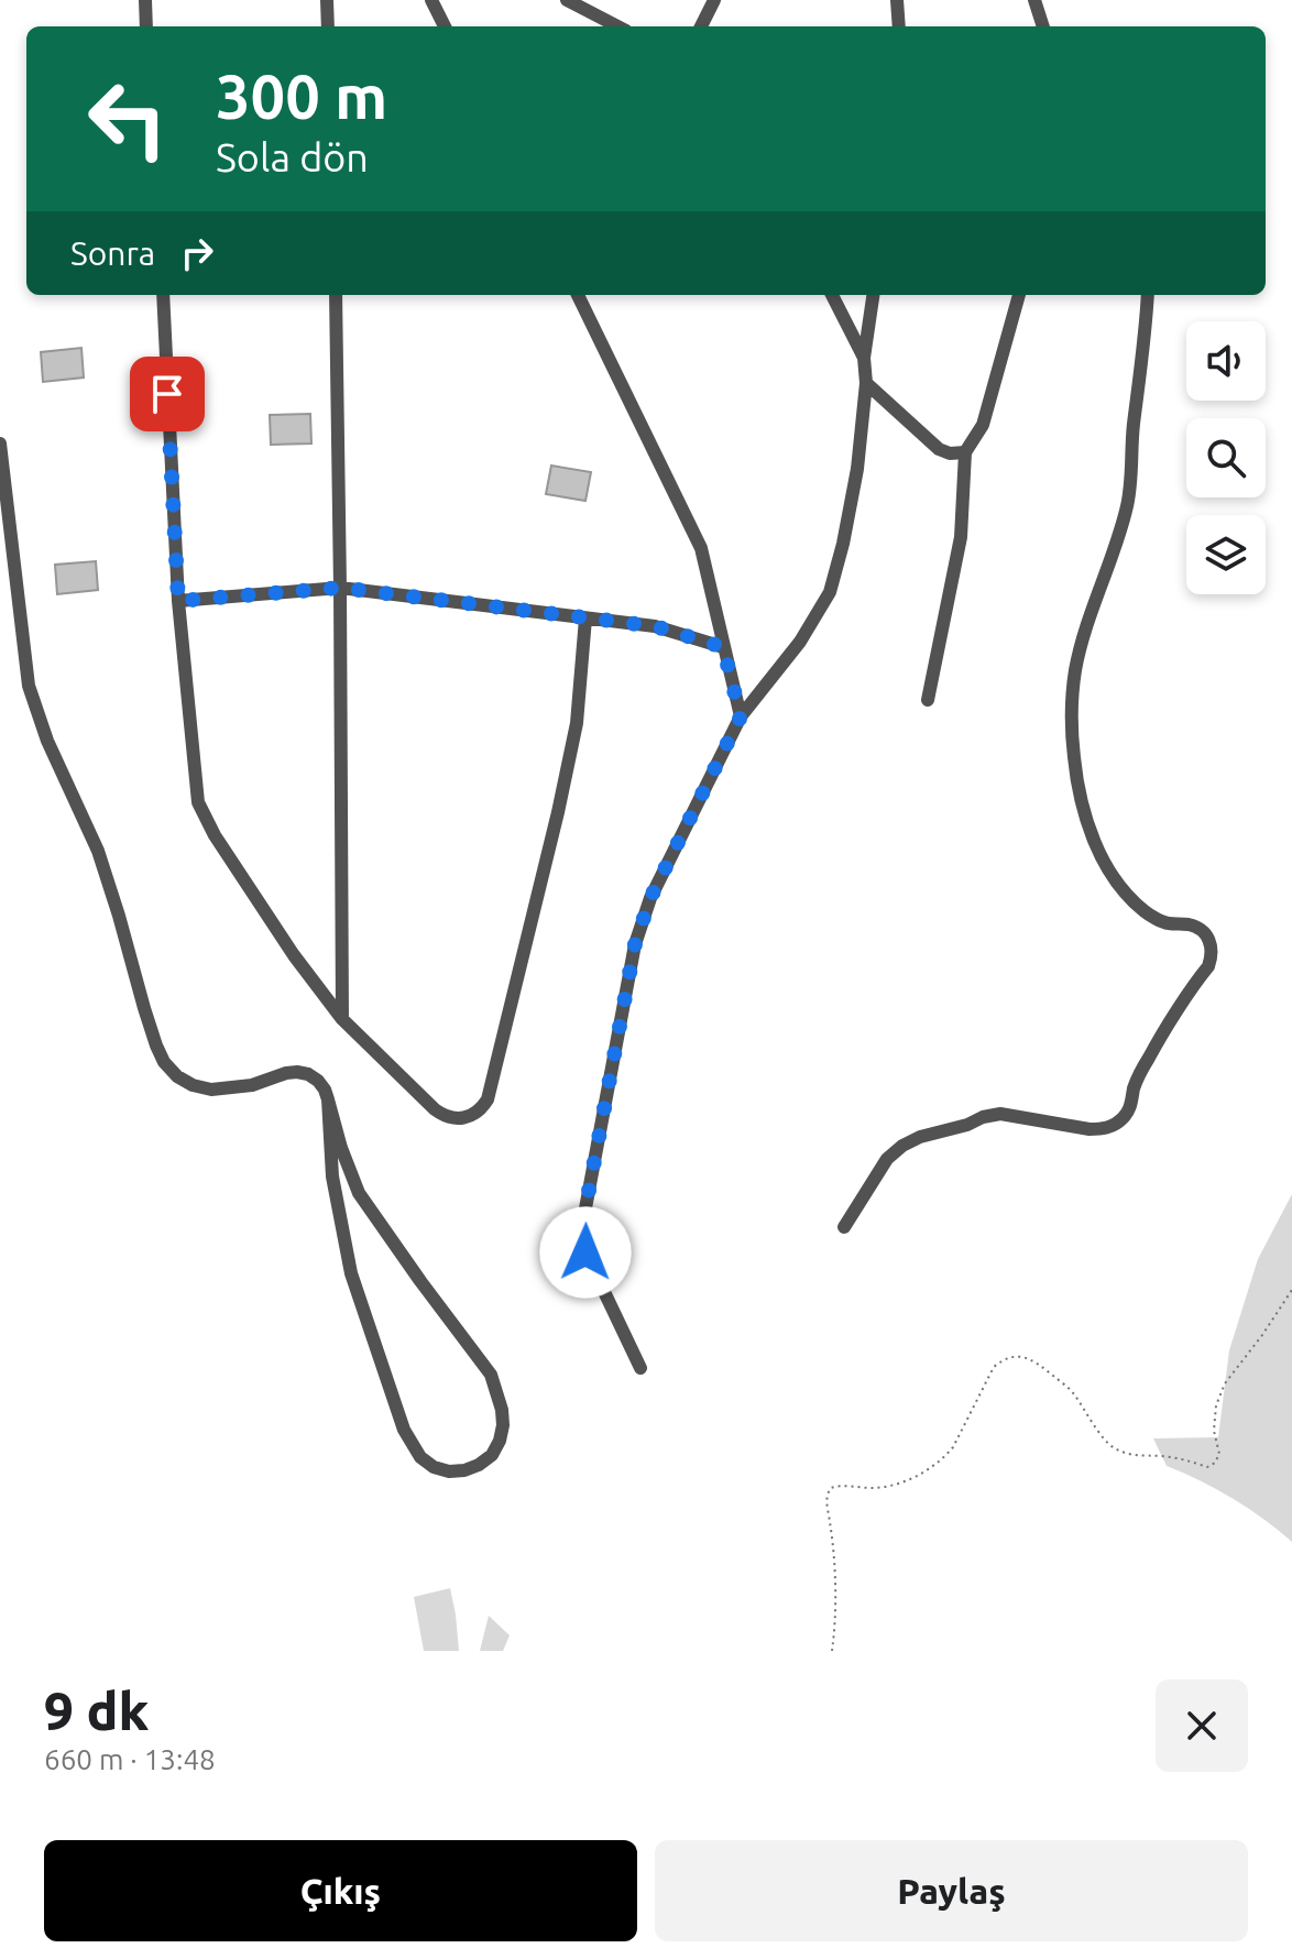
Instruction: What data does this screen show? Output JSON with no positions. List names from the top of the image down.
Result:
{
  "page": {
    "turn": ["300 m", "Sola dön"],
    "then": "Sonra",
    "heading": ["9 dk", "660 m · 13:48"],
    "buttons": ["Çıkış", "Paylaş"]
  }
}
